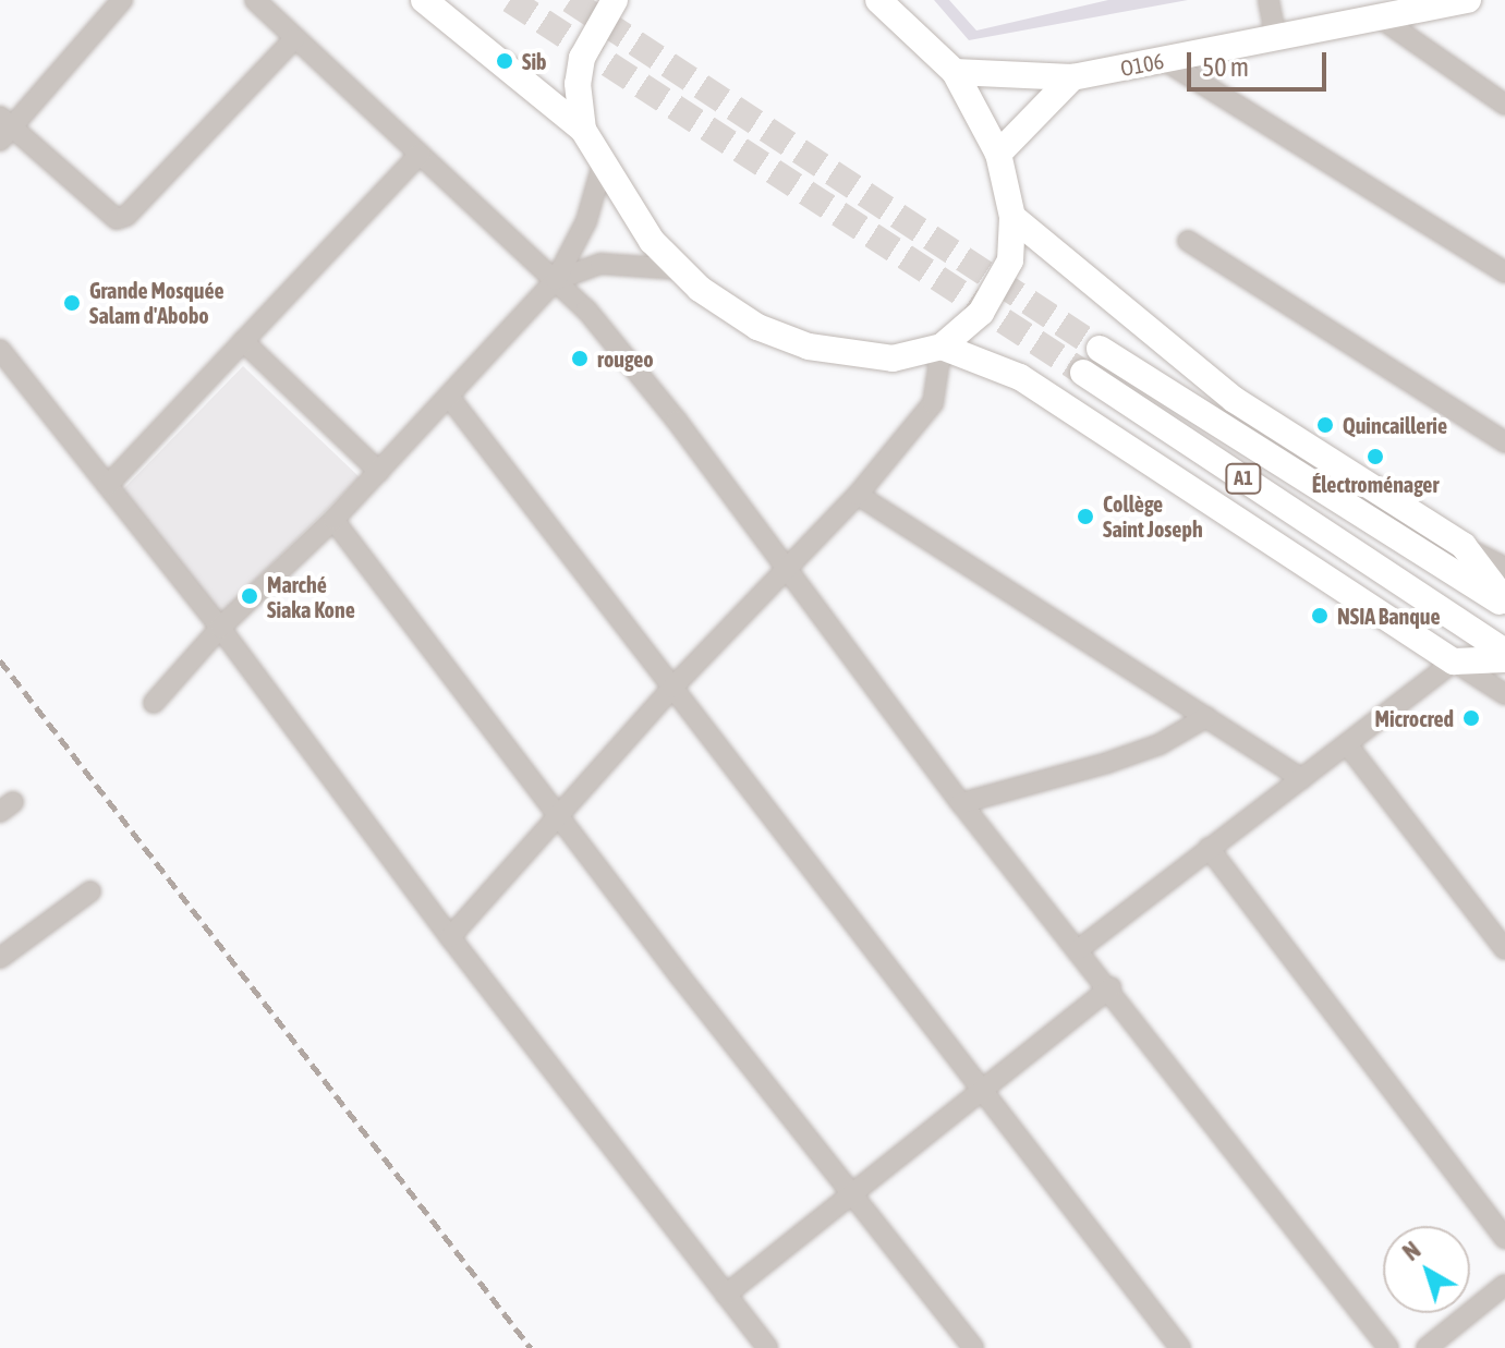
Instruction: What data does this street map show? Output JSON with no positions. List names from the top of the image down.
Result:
{
  "streets": {
    "main road": ["O106", "A1"]
  },
  "places": [
    "Sib",
    "Grande Mosquée Salam d'Abobo",
    "rougeo",
    "Quincaillerie",
    "Électroménager",
    "Collège Saint Joseph",
    "Marché Siaka Kone",
    "NSIA Banque",
    "Microcred"
  ],
  "scale_bar": "50 m",
  "north": "top left"
}
